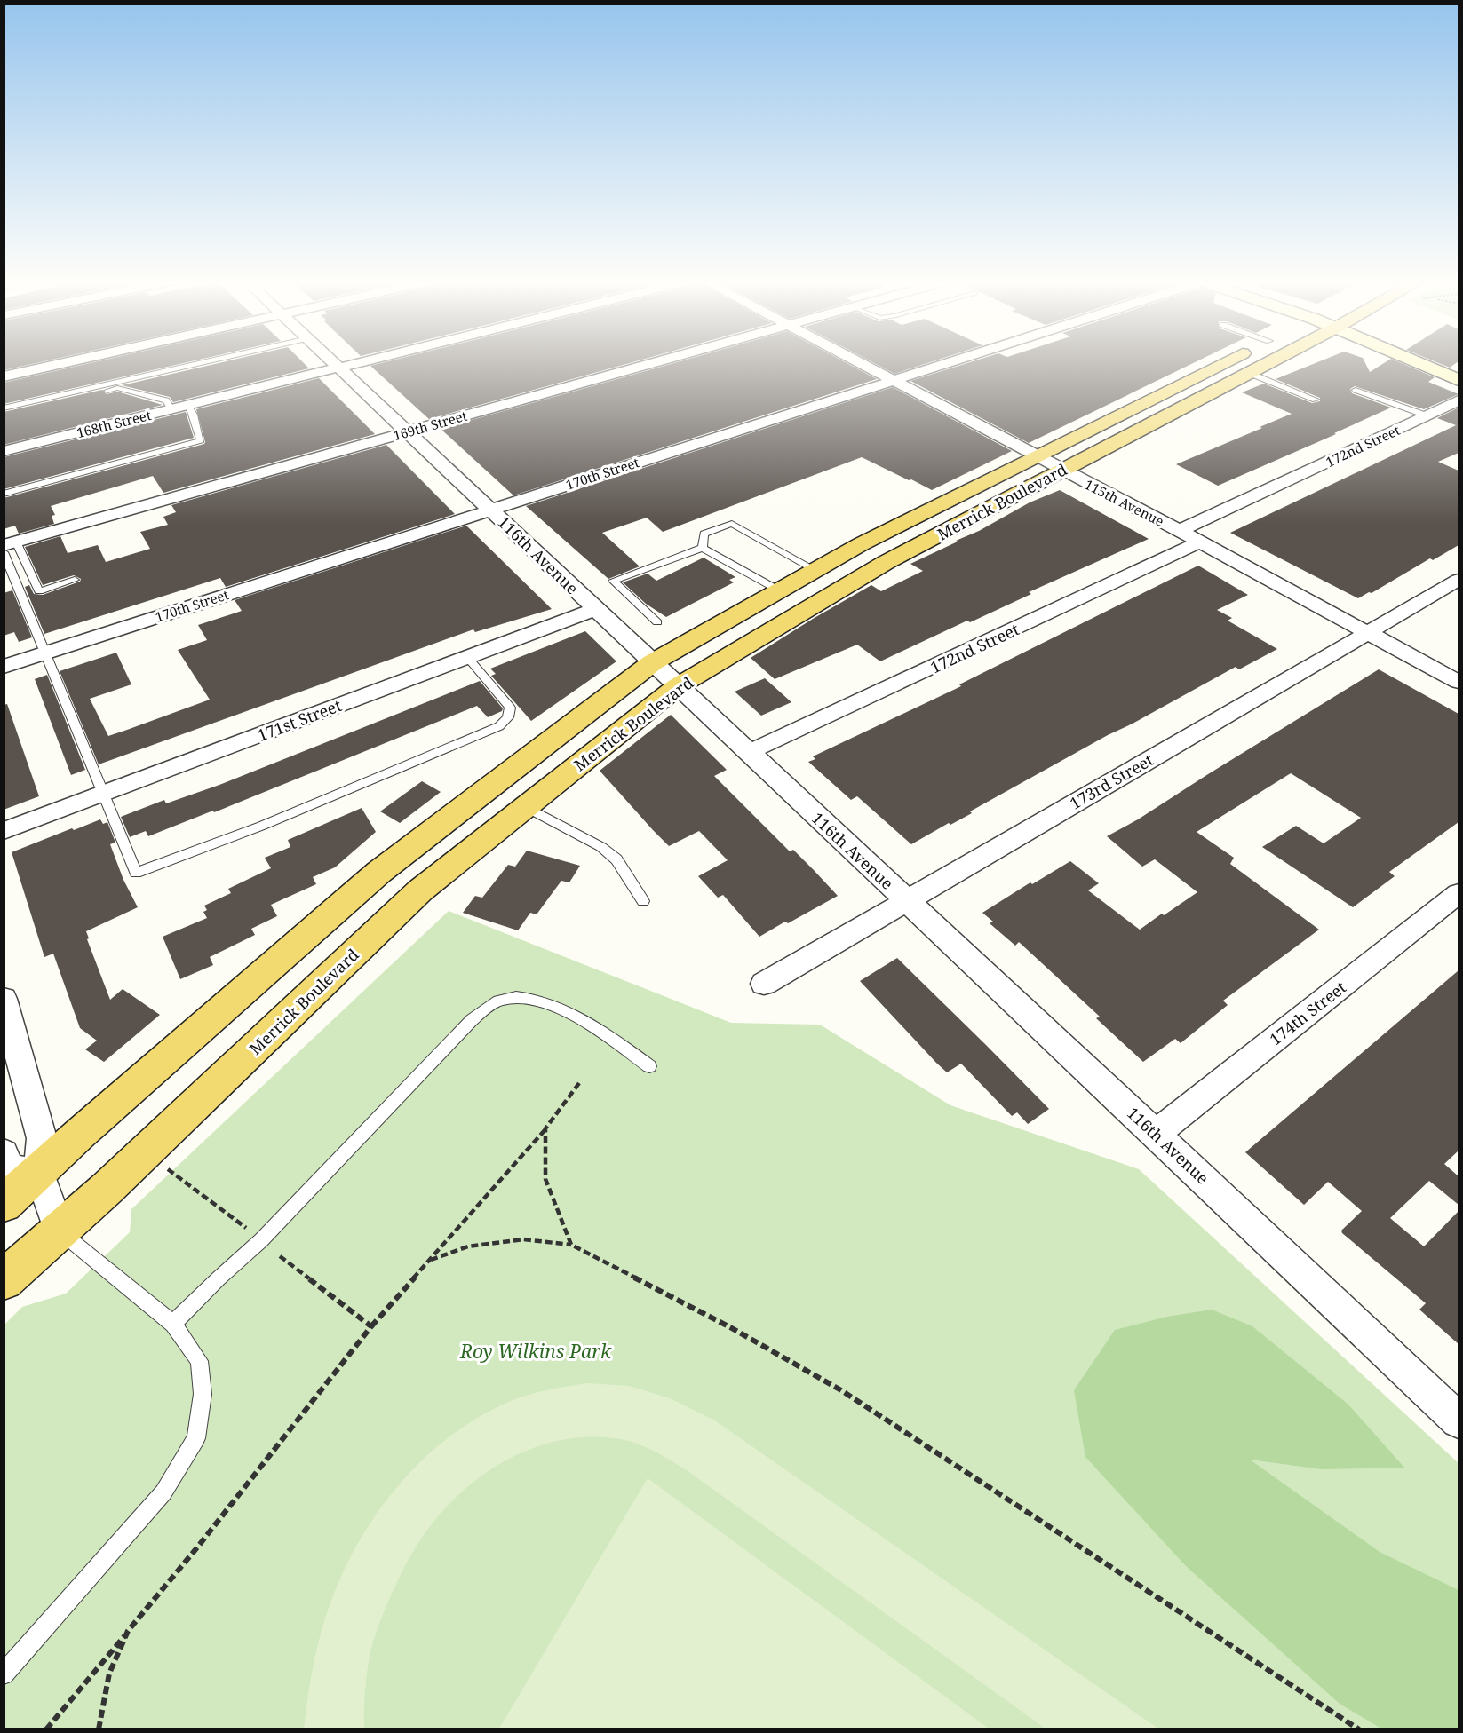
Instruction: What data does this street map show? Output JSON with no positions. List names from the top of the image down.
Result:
{
  "streets": {
    "main road": ["Merrick Boulevard"],
    "street": [
      "168th Street",
      "169th Street",
      "172nd Street",
      "170th Street",
      "115th Avenue",
      "116th Avenue",
      "171st Street",
      "173rd Street",
      "174th Street"
    ]
  },
  "crossings": [
    ["168th Street", "116th Avenue"],
    ["169th Street", "116th Avenue"],
    ["172nd Street", "115th Avenue"],
    ["172nd Street", "116th Avenue"],
    ["170th Street", "115th Avenue"],
    ["170th Street", "116th Avenue"],
    ["Merrick Boulevard", "115th Avenue"],
    ["Merrick Boulevard", "116th Avenue"],
    ["115th Avenue", "173rd Street"],
    ["116th Avenue", "171st Street"],
    ["116th Avenue", "173rd Street"],
    ["116th Avenue", "174th Street"]
  ],
  "parks": ["Roy Wilkins Park"]
}
